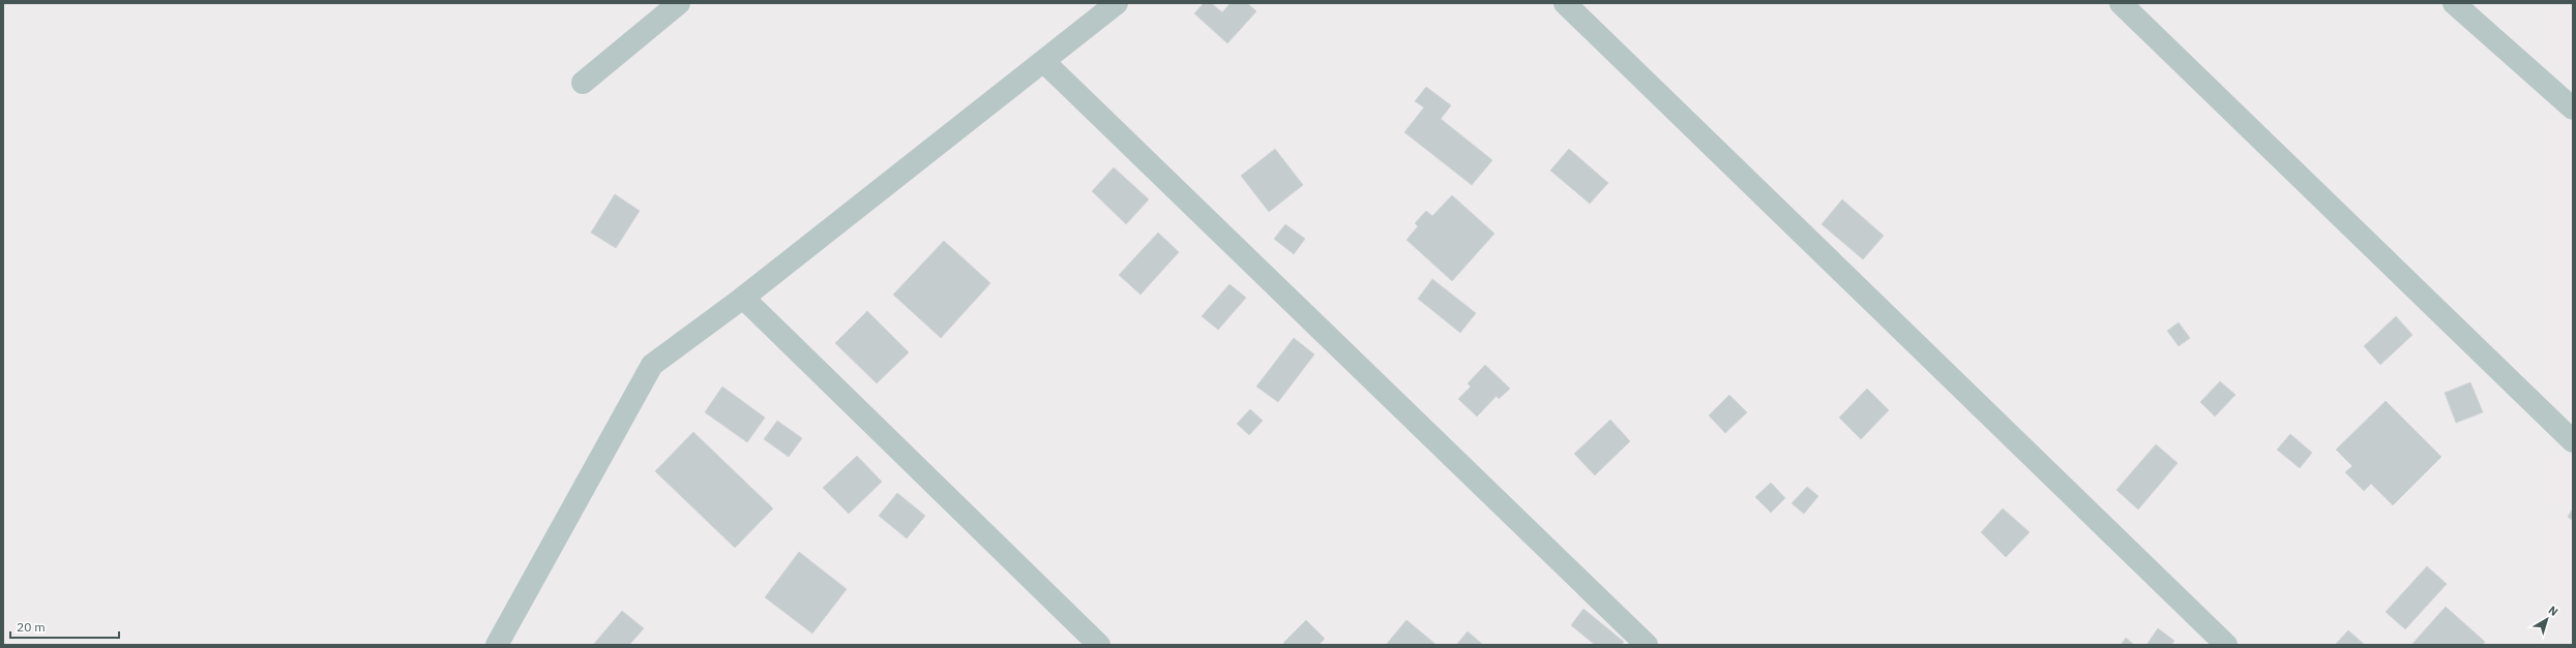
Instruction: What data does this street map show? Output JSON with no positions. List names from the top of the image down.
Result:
{
  "scale_bar": "20 m",
  "north": "top right"
}
